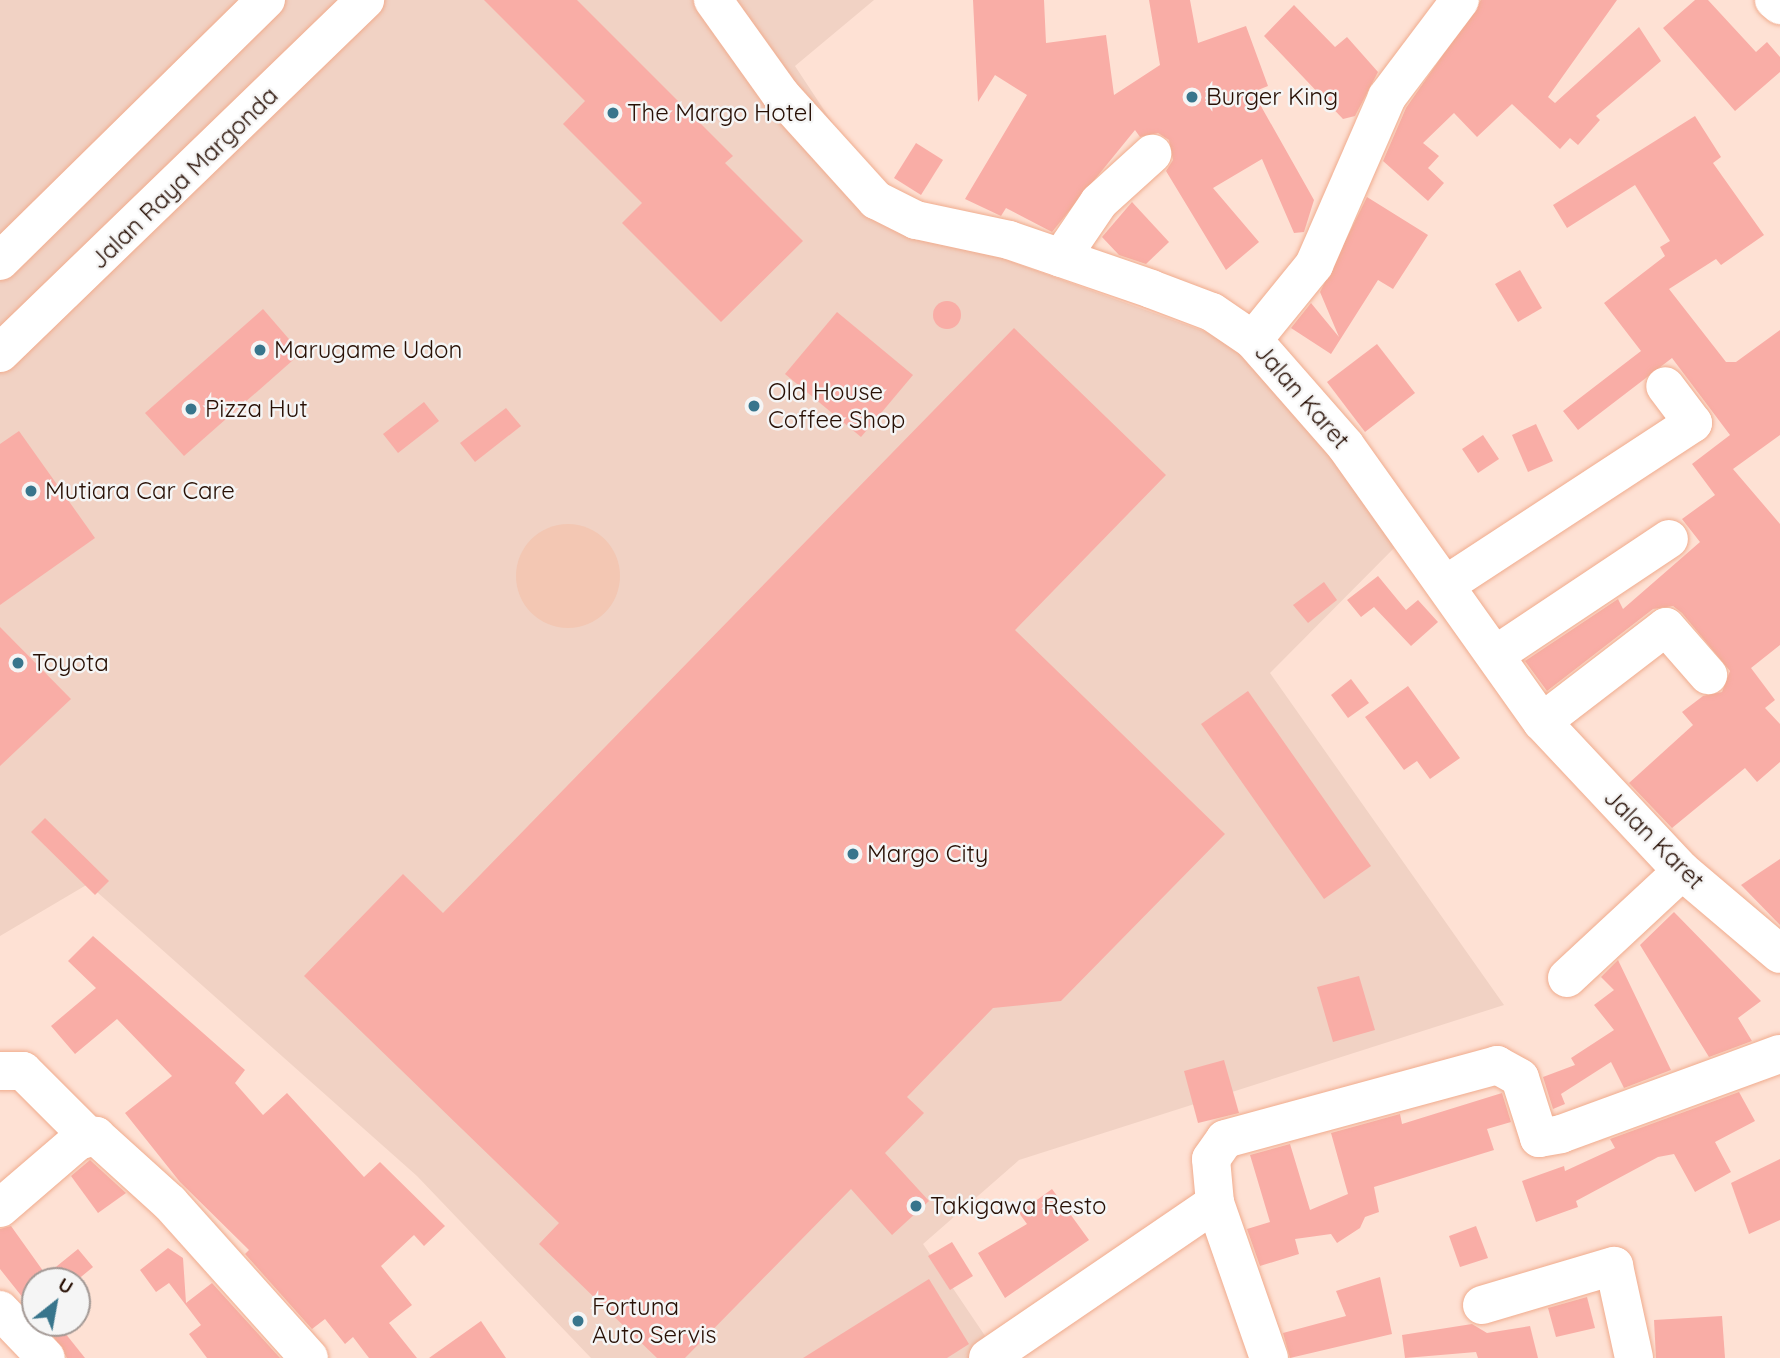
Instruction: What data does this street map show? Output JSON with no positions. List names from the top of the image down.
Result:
{
  "streets": {
    "street": ["Jalan Raya Margonda", "Jalan Karet"]
  },
  "places": [
    "Burger King",
    "The Margo Hotel",
    "Marugame Udon",
    "Old House Coffee Shop",
    "Pizza Hut",
    "Mutiara Car Care",
    "Toyota",
    "Margo City",
    "Takigawa Resto",
    "Fortuna Auto Servis"
  ],
  "north": "top right"
}
